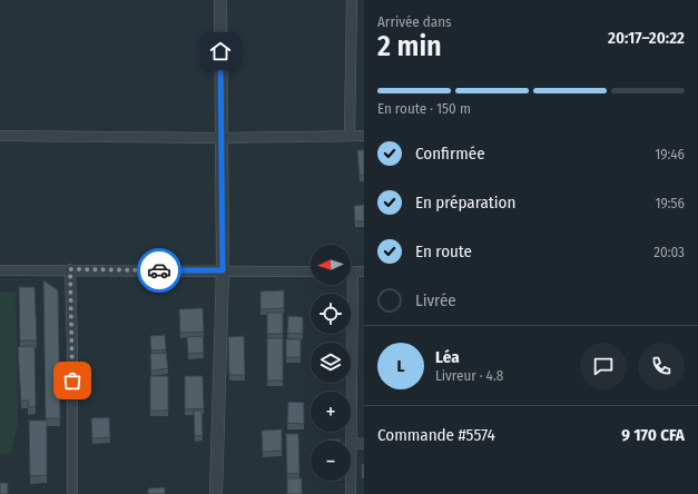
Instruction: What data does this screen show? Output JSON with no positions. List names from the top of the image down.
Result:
{
  "north": "left",
  "page": {
    "heading": ["2 min", "Arrivée dans", "20:17–20:22"],
    "panel": [
      "Léa",
      "Livreur · 4.8",
      "Commande #5574",
      "9 170 CFA"
    ],
    "bar": "En route · 150 m",
    "list": [
      ["Confirmée", "19:46"],
      ["En préparation", "19:56"],
      ["En route", "20:03"],
      "Livrée"
    ],
    "map_buttons": ["+", "−"],
    "round": "L"
  }
}
